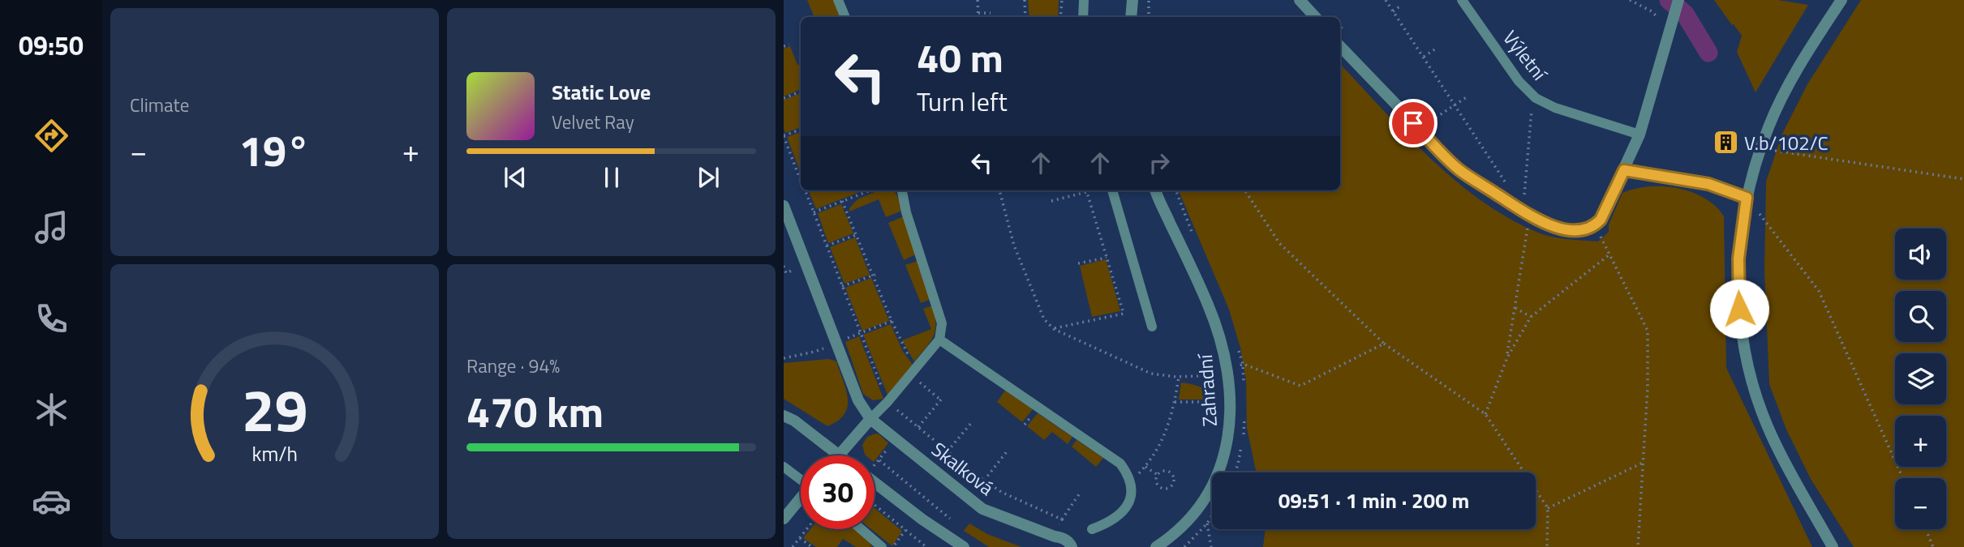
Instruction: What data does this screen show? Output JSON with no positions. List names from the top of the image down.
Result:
{
  "streets": {
    "street": ["Zahradní", "Skalková"],
    "lane": ["Výletní"]
  },
  "places": {
    "building": ["V.b/102/C"]
  },
  "page": {
    "tabs": "09:50",
    "tile": [
      "Climate",
      ["Range · 94%", "470 km"]
    ],
    "turn": ["40 m", "Turn left"],
    "song": ["Static Love", "Velvet Ray"],
    "heat": ["−", "19°", "+"],
    "map_buttons": ["+", "−"],
    "limit": "30",
    "trip": "09:51 · 1 min · 200 m",
    "gauge": ["29", "km/h"]
  }
}
